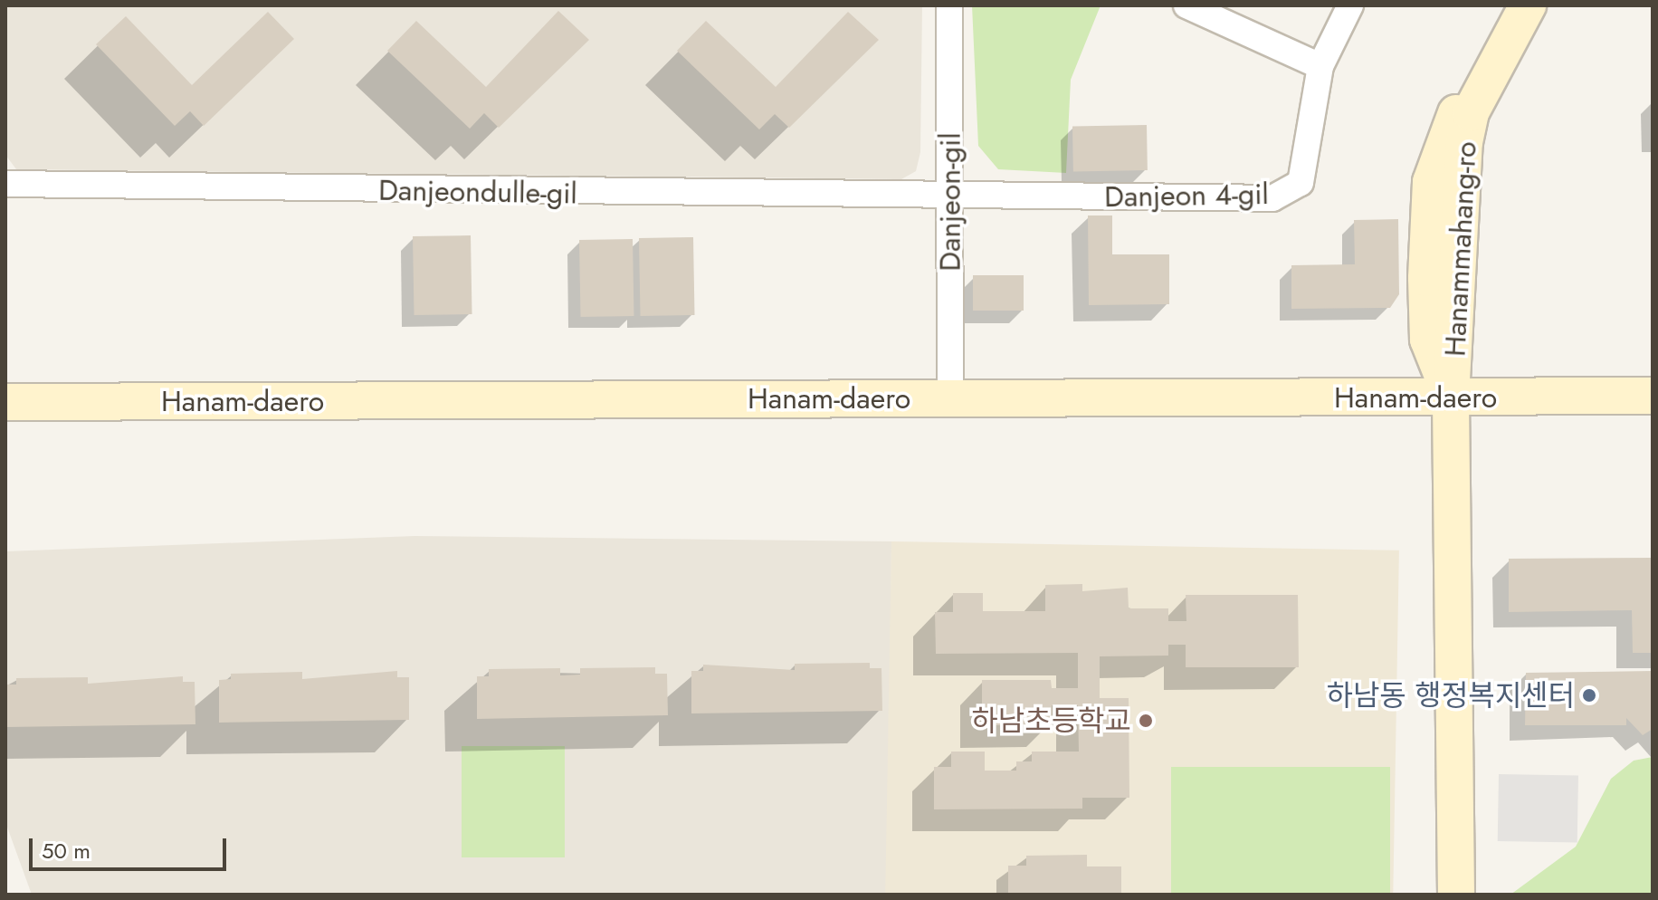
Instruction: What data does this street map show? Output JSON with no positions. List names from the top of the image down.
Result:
{
  "streets": {
    "main road": ["Hanammahang-ro", "Hanam-daero"],
    "street": ["Danjeondulle-gil", "Danjeon 4-gil", "Danjeon-gil"]
  },
  "crossings": [
    ["Danjeondulle-gil", "Danjeon 4-gil"],
    ["Danjeondulle-gil", "Danjeon-gil"],
    ["Danjeon 4-gil", "Danjeon-gil"],
    ["Danjeon-gil", "Hanam-daero"],
    ["Hanammahang-ro", "Hanam-daero"]
  ],
  "places": ["하남동 행정복지센터", "하남초등학교"],
  "scale_bar": "50 m"
}
